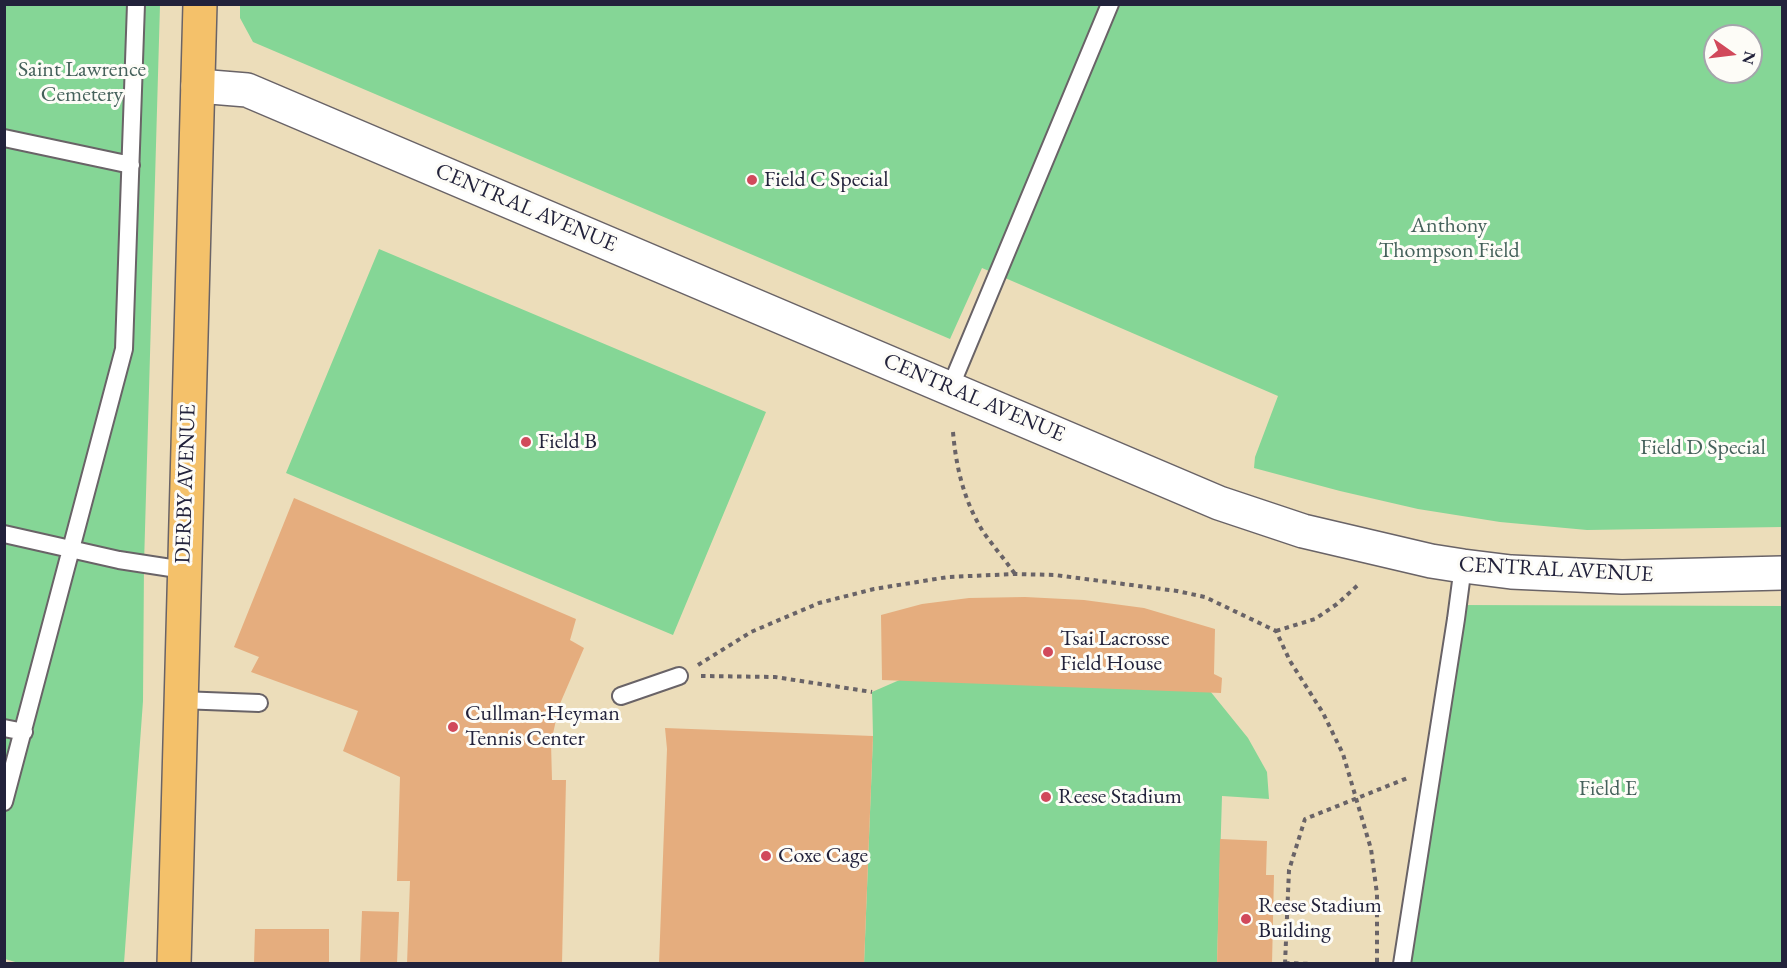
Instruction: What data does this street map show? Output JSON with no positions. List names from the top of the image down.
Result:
{
  "streets": {
    "highway": ["DERBY AVENUE"],
    "street": ["CENTRAL AVENUE"]
  },
  "crossings": [
    ["CENTRAL AVENUE", "DERBY AVENUE"]
  ],
  "parks": [
    "Saint Lawrence Cemetery",
    "Anthony Thompson Field",
    "Field D Special",
    "Field E"
  ],
  "places": [
    "Field C Special",
    "Field B",
    "Tsai Lacrosse Field House",
    "Cullman-Heyman Tennis Center",
    "Reese Stadium",
    "Coxe Cage",
    "Reese Stadium Building"
  ],
  "north": "right"
}
